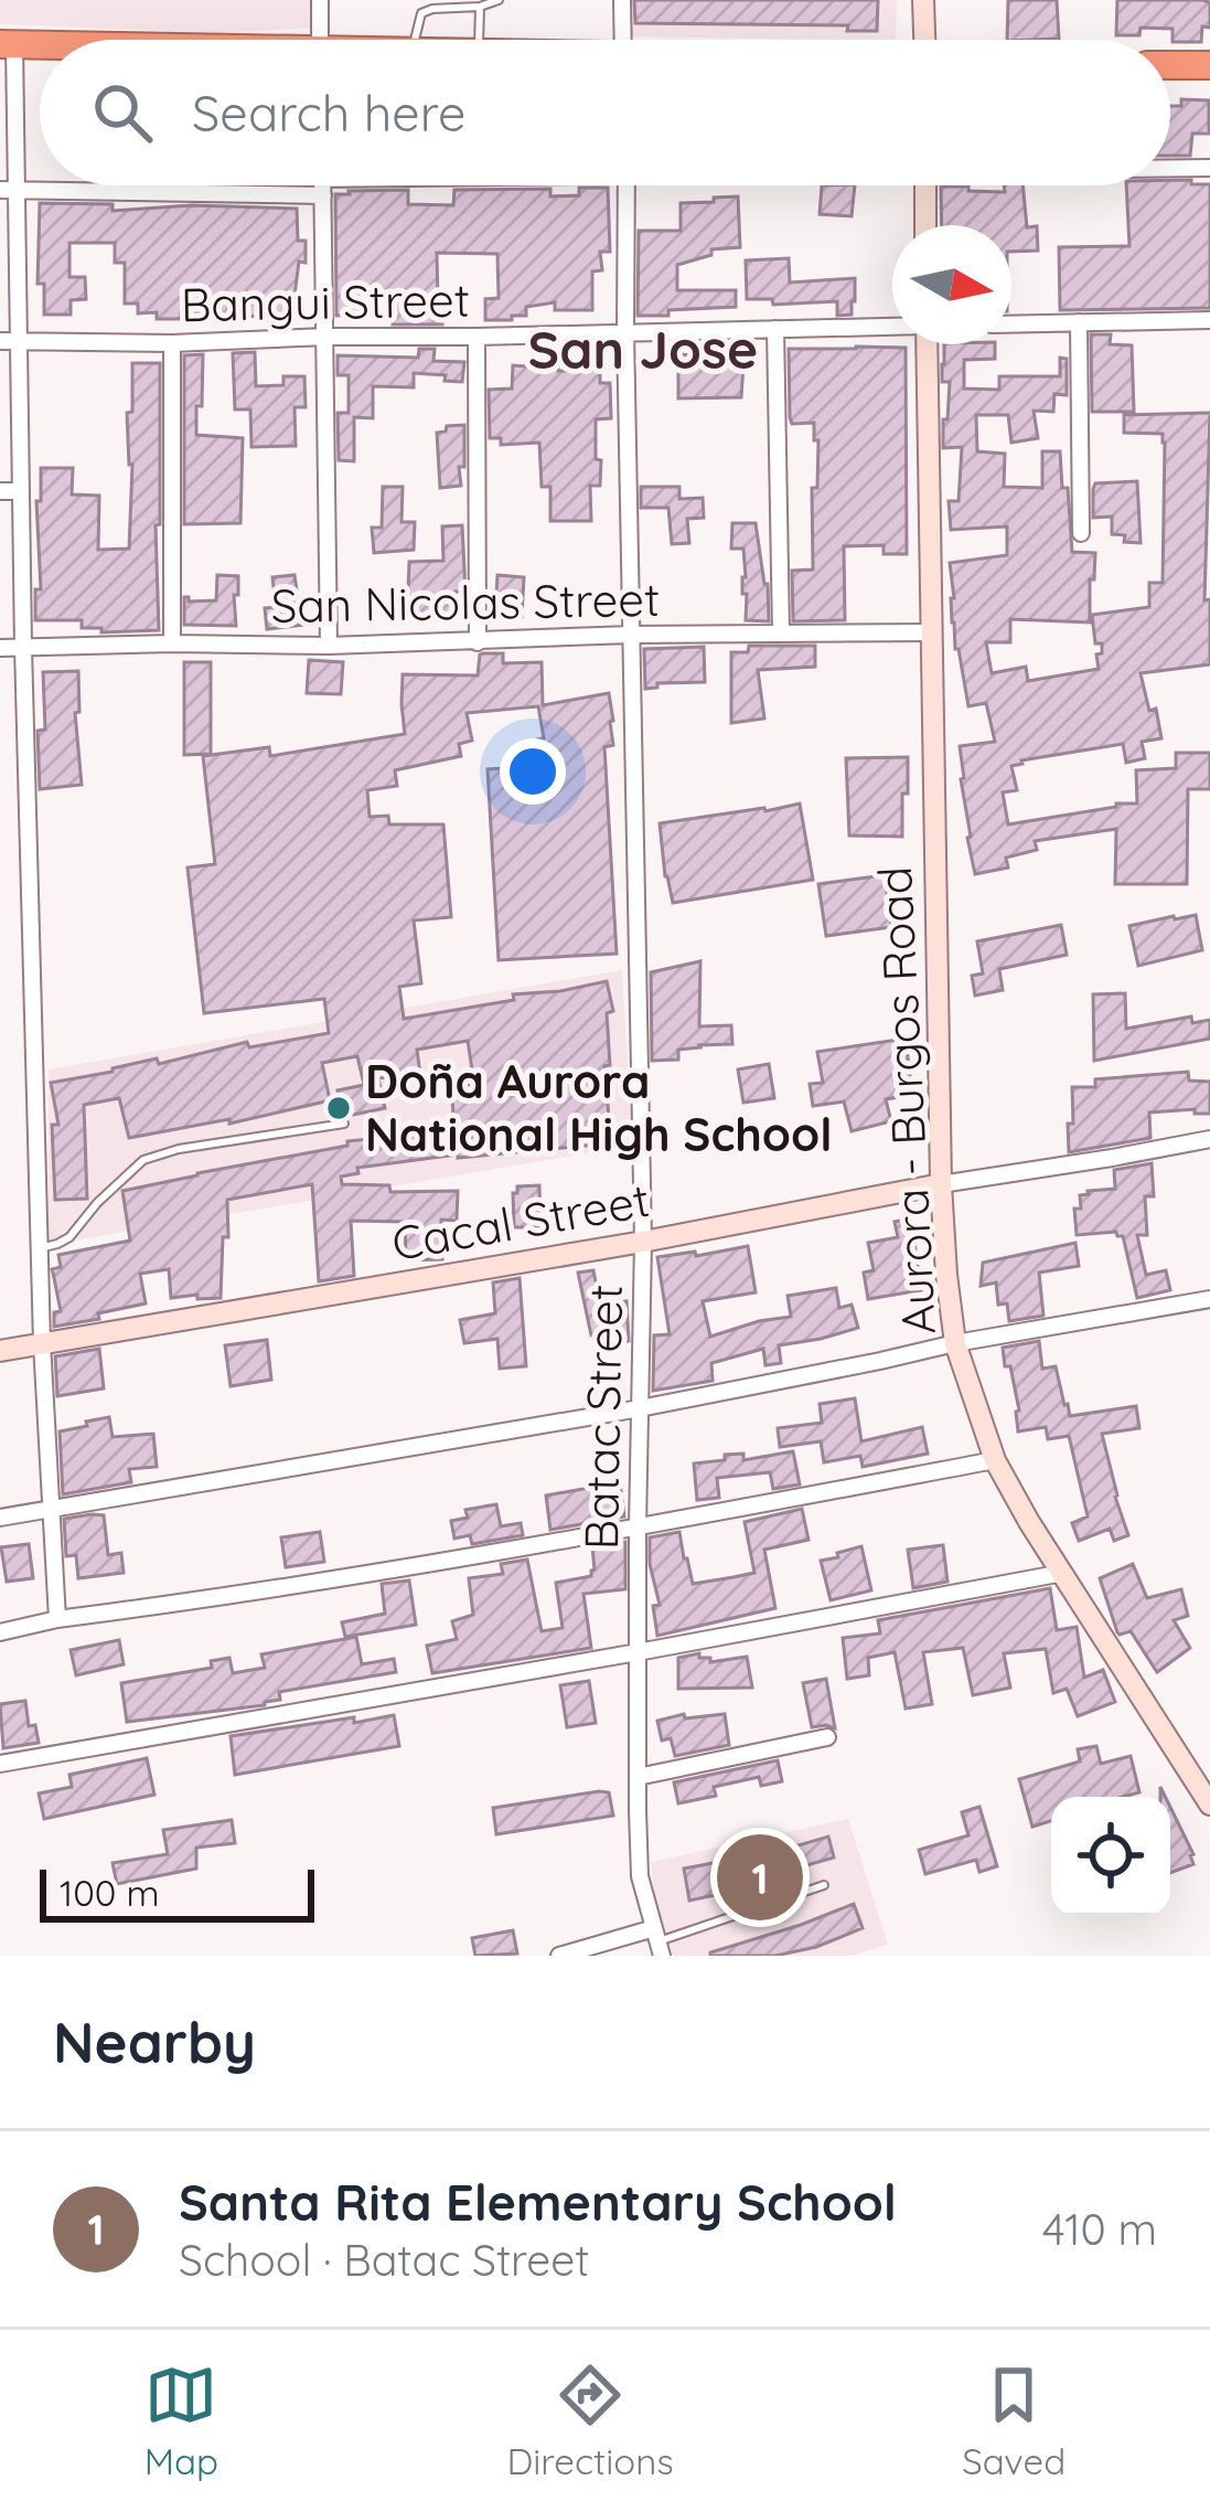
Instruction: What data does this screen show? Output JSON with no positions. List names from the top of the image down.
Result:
{
  "streets": {
    "main road": ["Aurora - Burgos Road", "Cacal Street"],
    "street": ["Bangui Street", "San Nicolas Street", "Batac Street"]
  },
  "crossings": [
    ["Bangui Street", "Batac Street"],
    ["San Nicolas Street", "Aurora - Burgos Road"],
    ["San Nicolas Street", "Batac Street"],
    ["Aurora - Burgos Road", "Cacal Street"],
    ["Cacal Street", "Batac Street"]
  ],
  "districts": ["San Jose"],
  "places": ["Doña Aurora National High School"],
  "scale_bar": "100 m",
  "north": "right",
  "page": {
    "search": "Search here",
    "pins": "1",
    "scale": "100 m",
    "heading": "Nearby",
    "list": [
      {
        "mark": "1",
        "name": "Santa Rita Elementary School",
        "note": "School · Batac Street",
        "value": "410 m"
      }
    ],
    "nav": ["Map", "Directions", "Saved"]
  }
}
